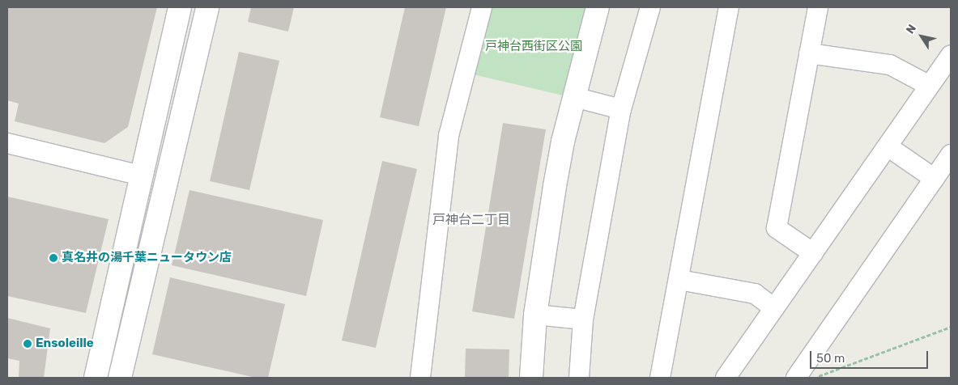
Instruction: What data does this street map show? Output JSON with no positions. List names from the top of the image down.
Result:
{
  "districts": ["戸神台二丁目"],
  "parks": ["戸神台西街区公園"],
  "places": ["真名井の湯千葉ニュータウン店", "Ensoleille"],
  "scale_bar": "50 m",
  "north": "top left"
}
